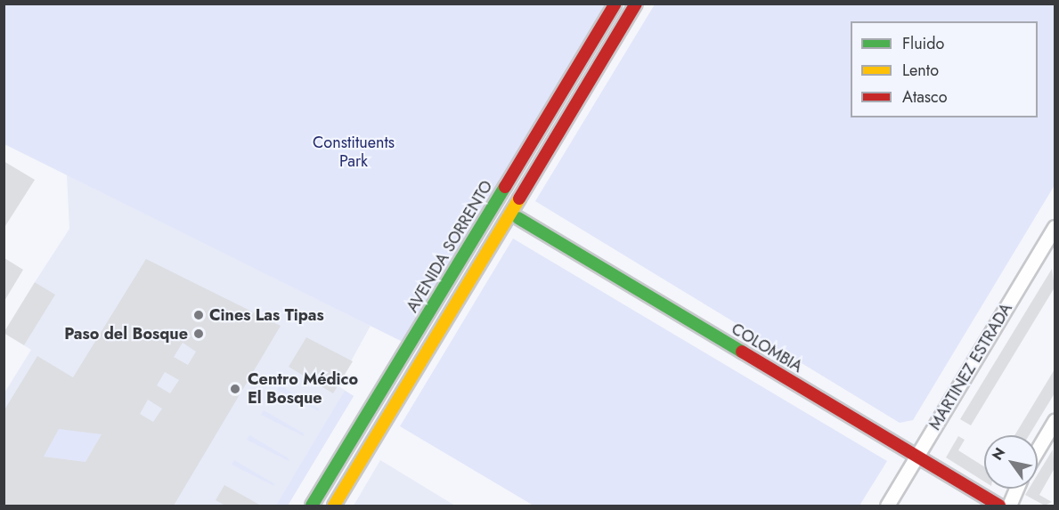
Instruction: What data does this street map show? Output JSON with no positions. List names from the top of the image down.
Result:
{
  "streets": {
    "main road": ["AVENIDA SORRENTO", "COLOMBIA"],
    "street": ["MARTINEZ ESTRADA"]
  },
  "crossings": [
    ["COLOMBIA", "MARTINEZ ESTRADA"]
  ],
  "parks": ["Constituents Park"],
  "places": ["Cines Las Tipas", "Paso del Bosque", "Centro Médico El Bosque"],
  "legend": ["Fluido", "Lento", "Atasco"],
  "north": "top left"
}
